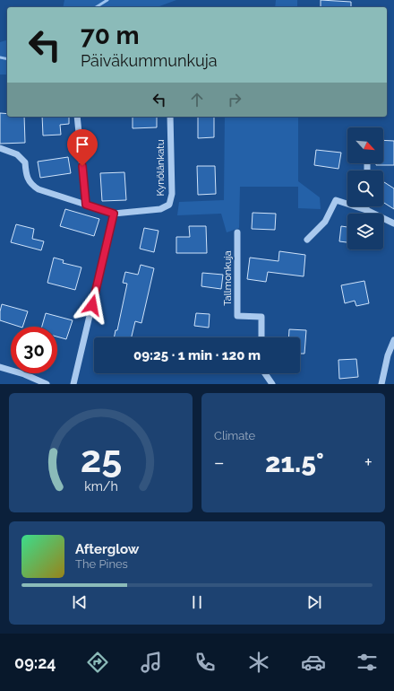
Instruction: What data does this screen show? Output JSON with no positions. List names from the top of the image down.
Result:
{
  "streets": {
    "street": ["Kynölänkatu", "Tallmonkuja"]
  },
  "north": "bottom right",
  "page": {
    "turn": ["70 m", "Päiväkummunkuja"],
    "limit": "30",
    "trip": "09:25 · 1 min · 120 m",
    "tile": "Climate",
    "heat": ["−", "21.5°", "+"],
    "song": ["Afterglow", "The Pines"],
    "tabs": "09:24",
    "gauge": ["25", "km/h"]
  }
}
